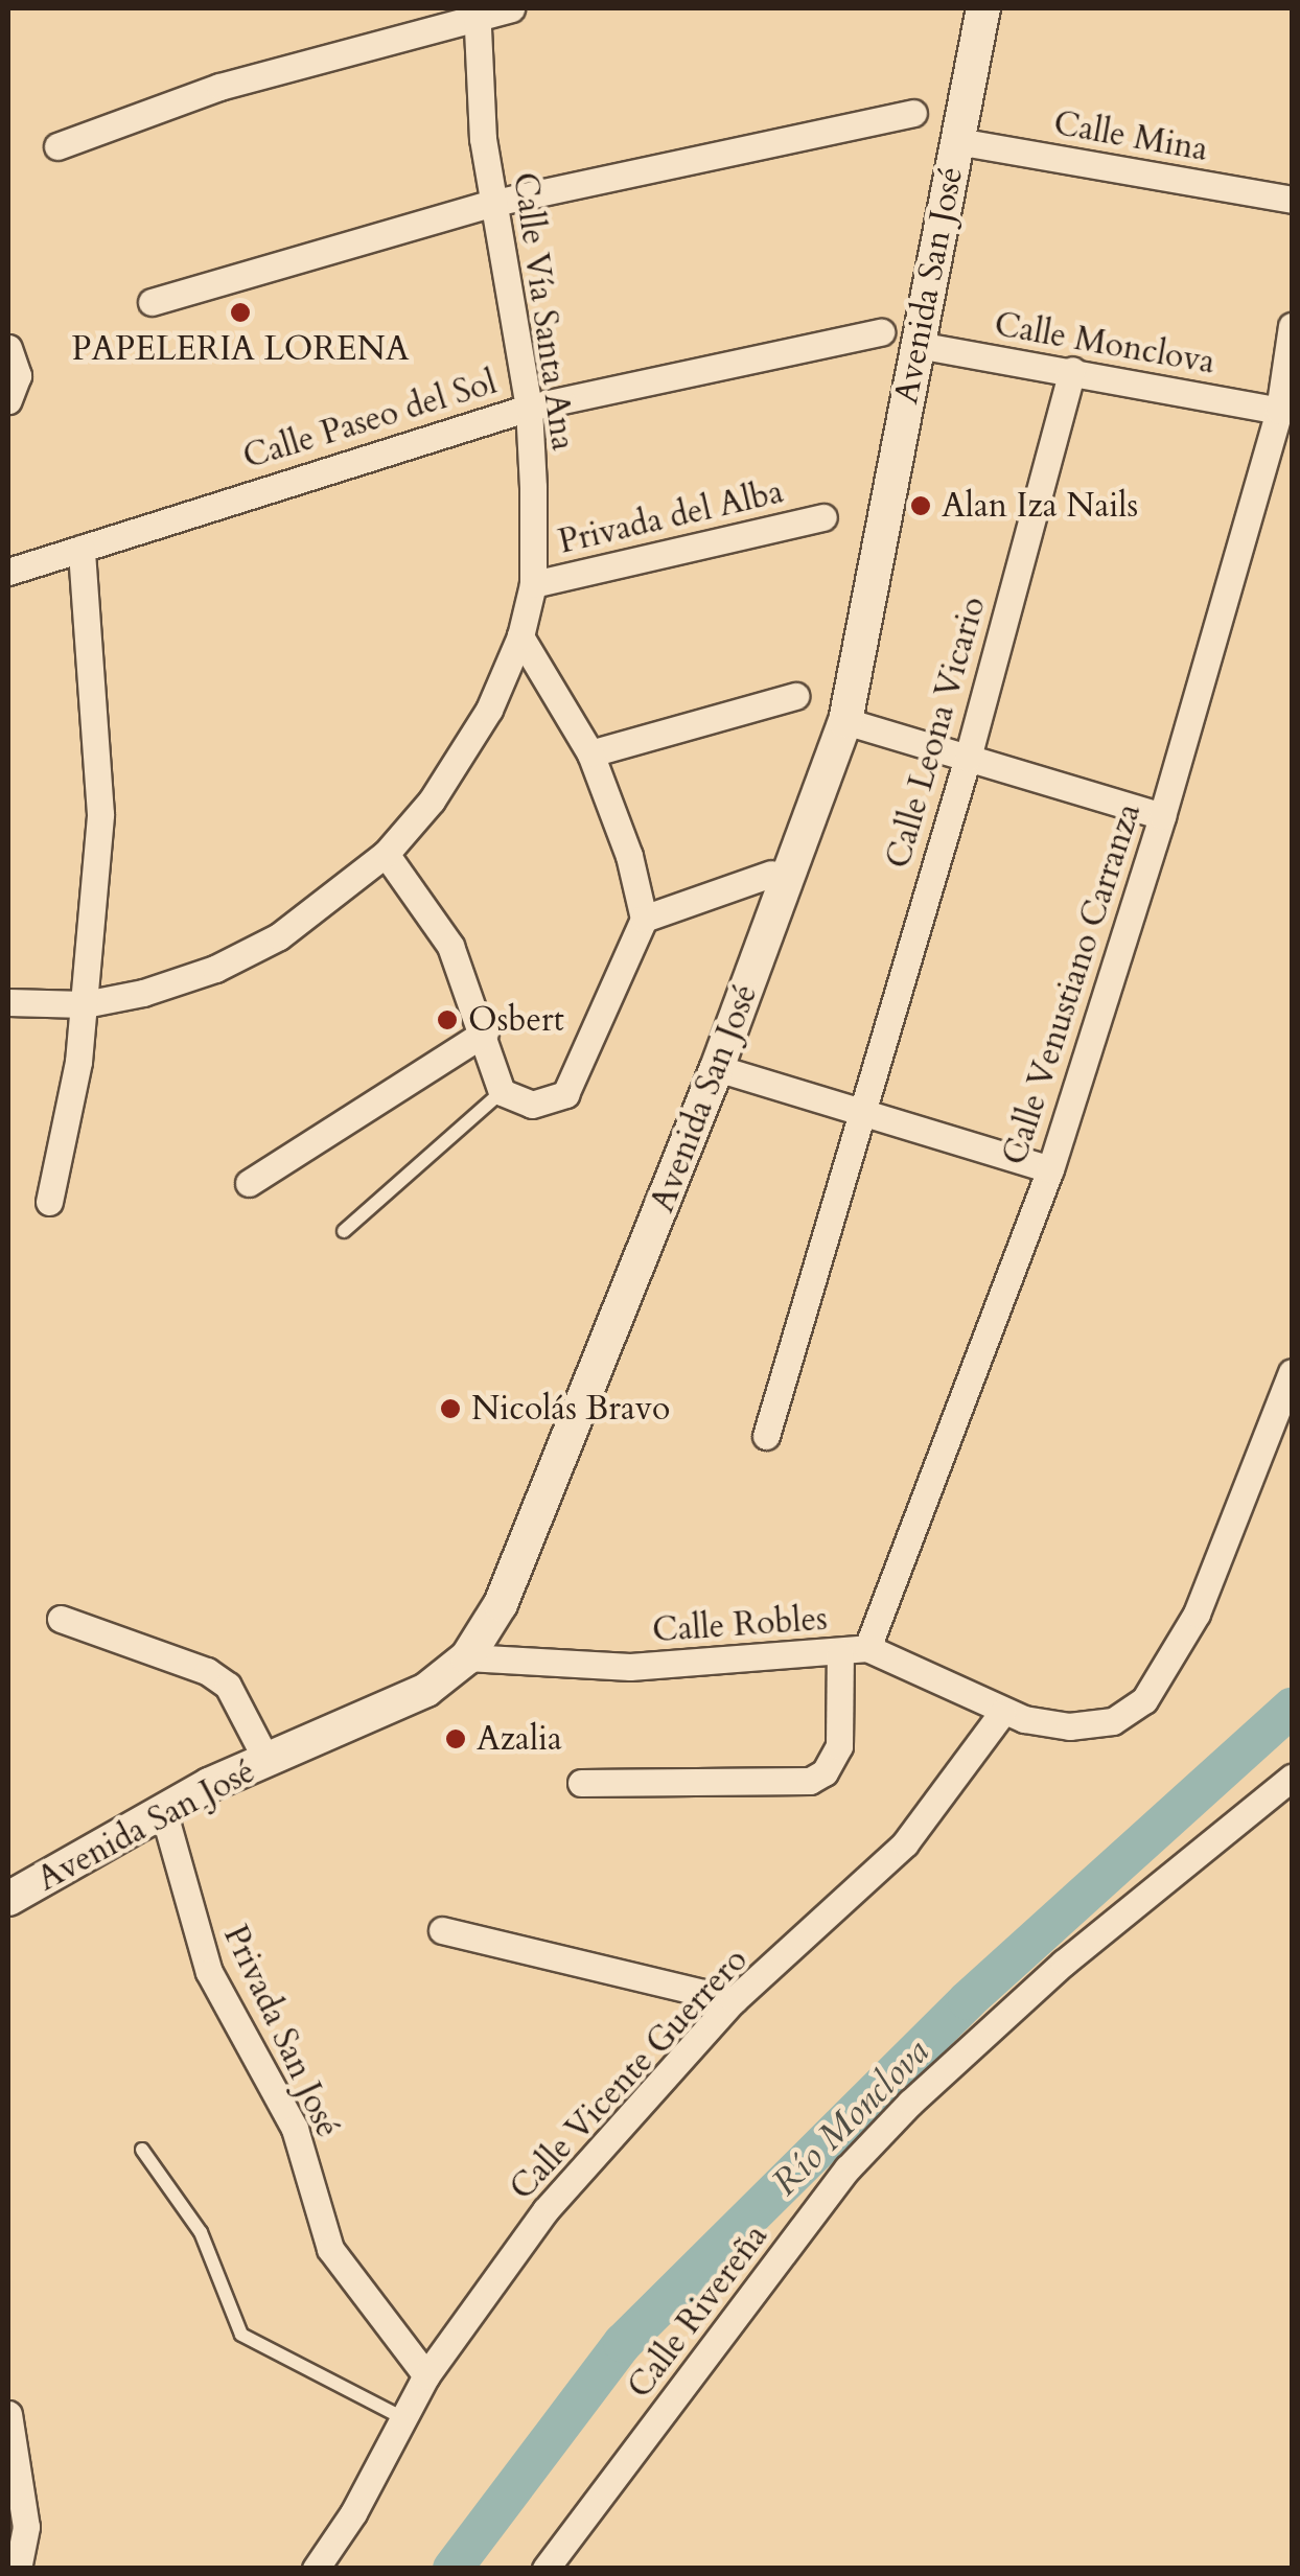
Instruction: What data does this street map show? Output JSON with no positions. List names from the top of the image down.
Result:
{
  "streets": {
    "street": [
      "Calle Mina",
      "Avenida San José",
      "Calle Vía Santa Ana",
      "Calle Monclova",
      "Calle Paseo del Sol",
      "Privada del Alba",
      "Calle Leona Vicario",
      "Calle Venustiano Carranza",
      "Calle Robles",
      "Privada San José",
      "Calle Vicente Guerrero",
      "Calle Rivereña"
    ]
  },
  "crossings": [
    ["Calle Mina", "Avenida San José"],
    ["Avenida San José", "Calle Monclova"],
    ["Avenida San José", "Calle Robles"],
    ["Avenida San José", "Privada San José"],
    ["Calle Vía Santa Ana", "Calle Paseo del Sol"],
    ["Calle Vía Santa Ana", "Privada del Alba"],
    ["Calle Monclova", "Calle Leona Vicario"],
    ["Calle Monclova", "Calle Venustiano Carranza"],
    ["Calle Venustiano Carranza", "Calle Robles"],
    ["Calle Robles", "Calle Vicente Guerrero"],
    ["Privada San José", "Calle Vicente Guerrero"]
  ],
  "water": ["Río Monclova"],
  "places": [
    "PAPELERIA LORENA",
    "Alan Iza Nails",
    "Osbert",
    "Nicolás Bravo",
    "Azalia"
  ]
}
